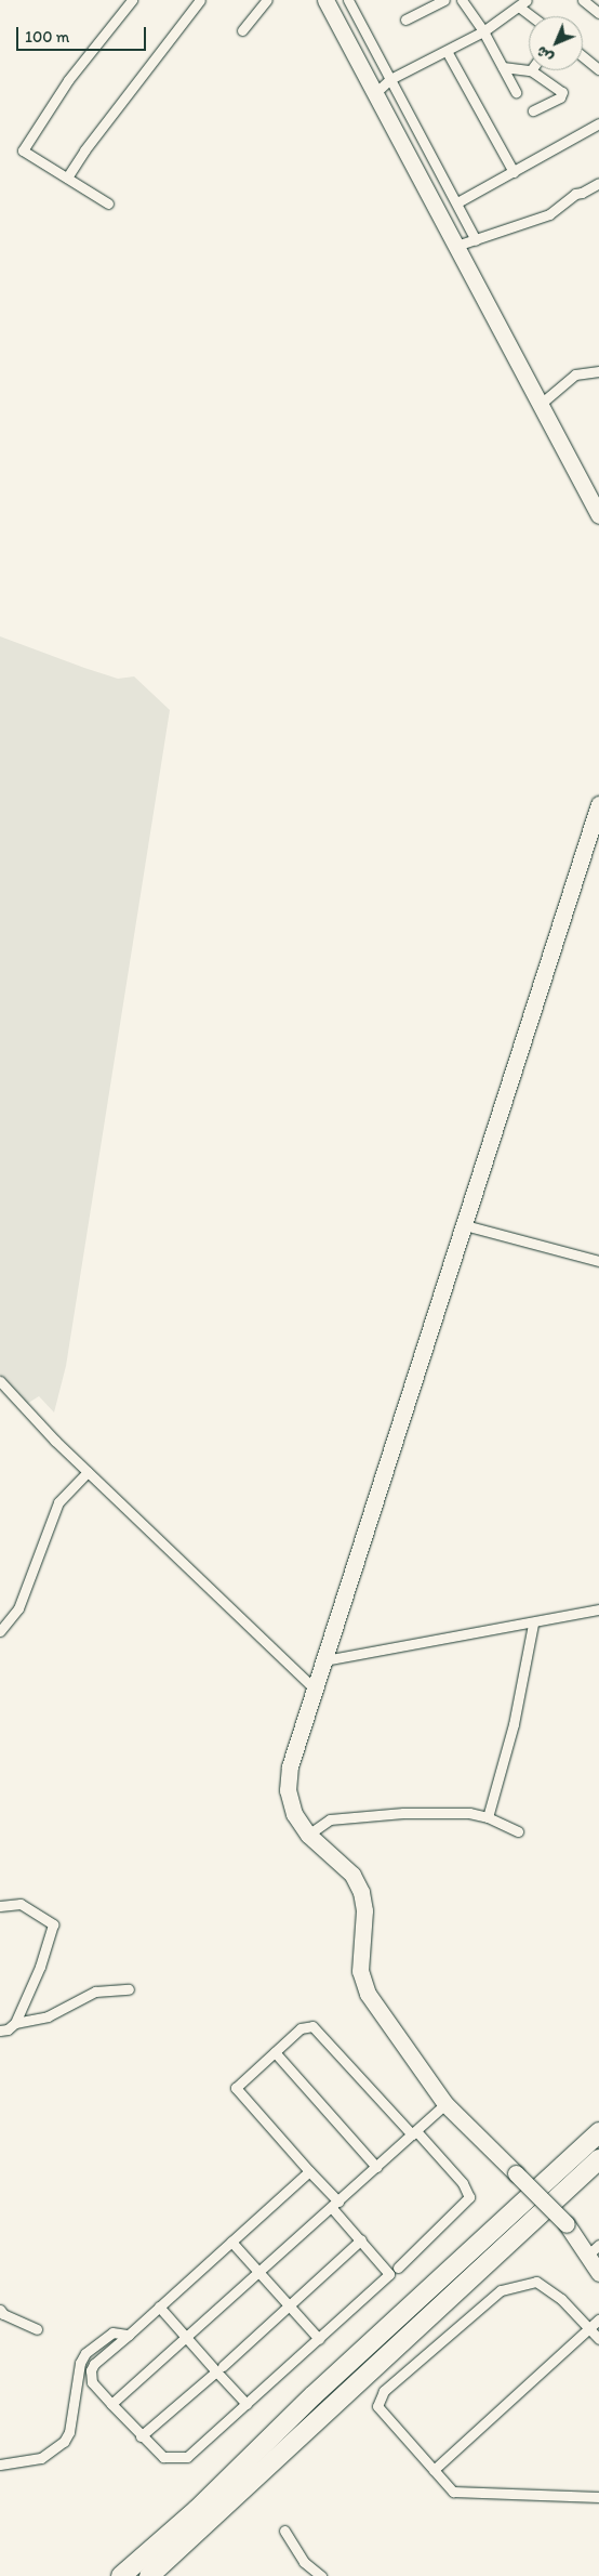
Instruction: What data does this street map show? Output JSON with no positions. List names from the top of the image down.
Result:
{
  "scale_bar": "100 m",
  "north": "bottom left"
}
